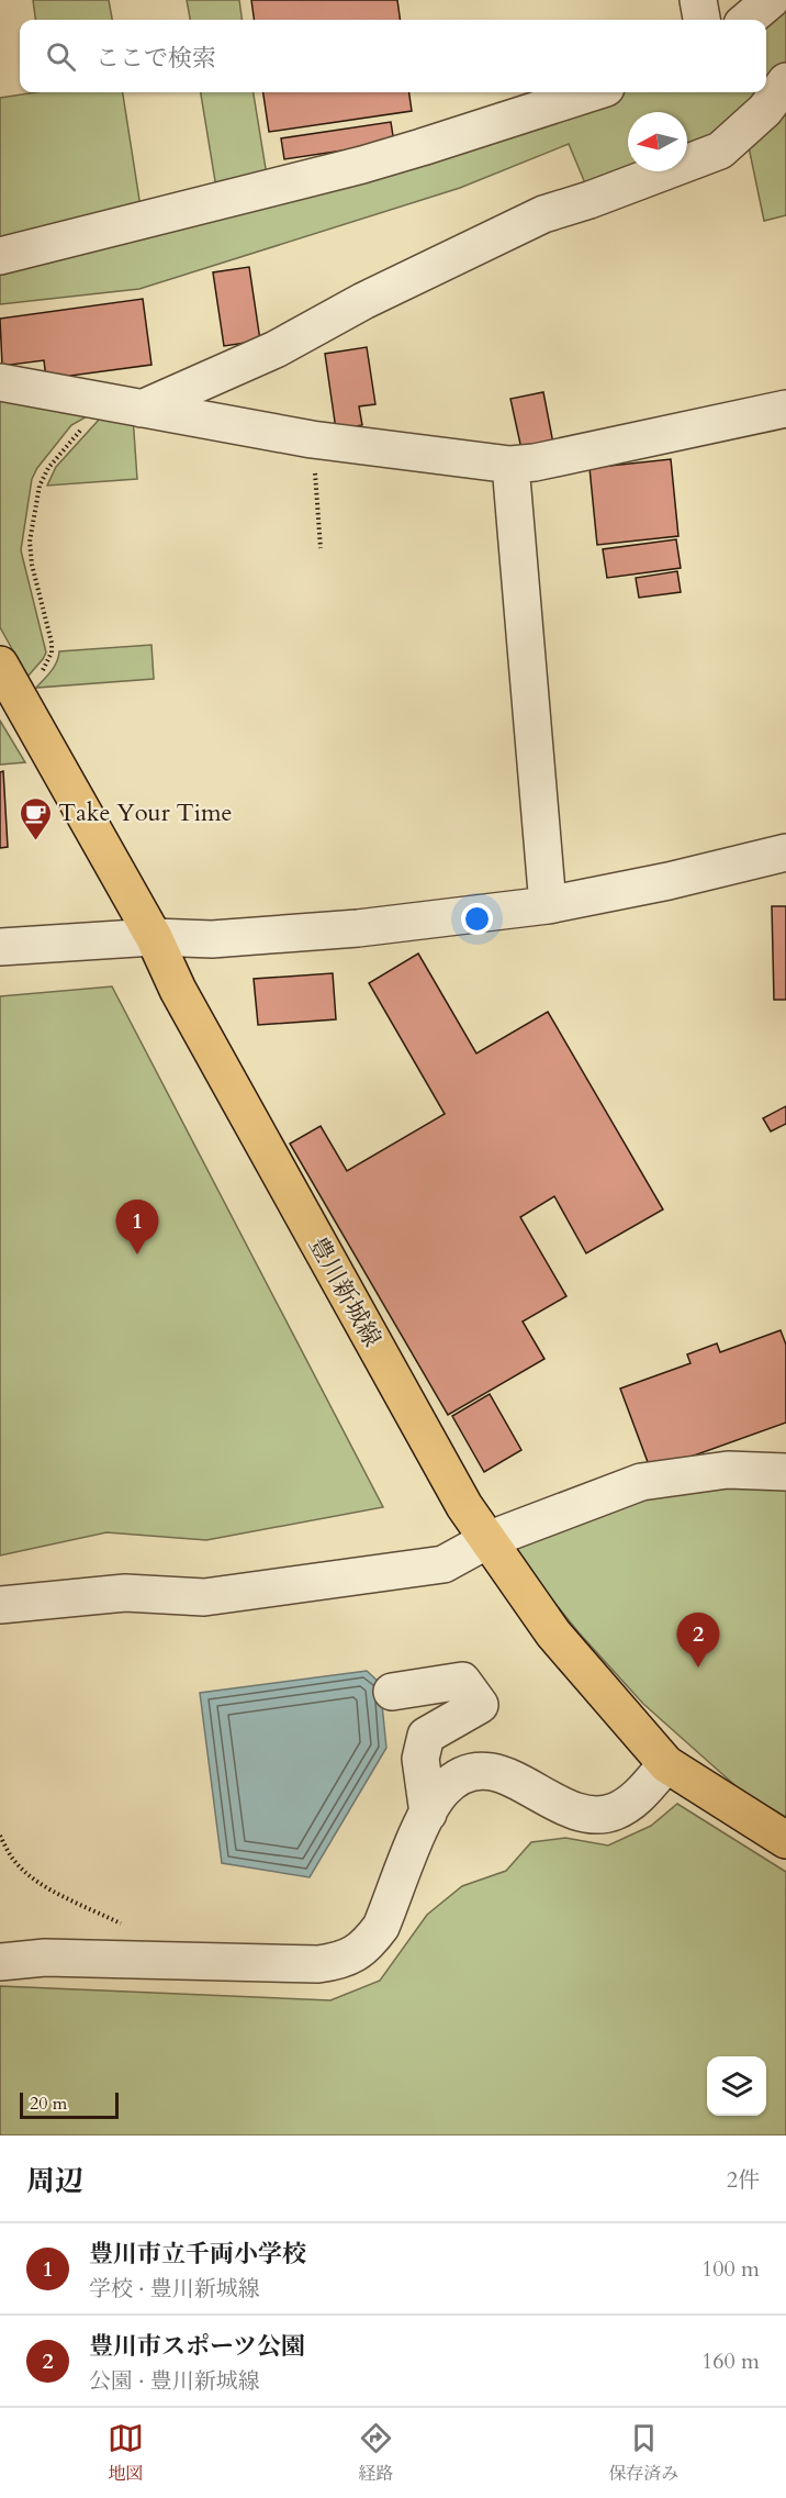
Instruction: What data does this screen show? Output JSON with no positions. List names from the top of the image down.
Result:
{
  "streets": {
    "main road": ["豊川新城線"]
  },
  "places": {
    "cafe": ["Take Your Time"]
  },
  "scale_bar": "20 m",
  "north": "left",
  "page": {
    "search": "ここで検索",
    "pins": ["1", "2"],
    "scale": "20 m",
    "heading": ["周辺", "2件"],
    "list": [
      {
        "mark": "1",
        "name": "豊川市立千両小学校",
        "note": "学校 · 豊川新城線",
        "value": "100 m"
      },
      {
        "mark": "2",
        "name": "豊川市スポーツ公園",
        "note": "公園 · 豊川新城線",
        "value": "160 m"
      }
    ],
    "nav": ["地図", "経路", "保存済み"]
  }
}
